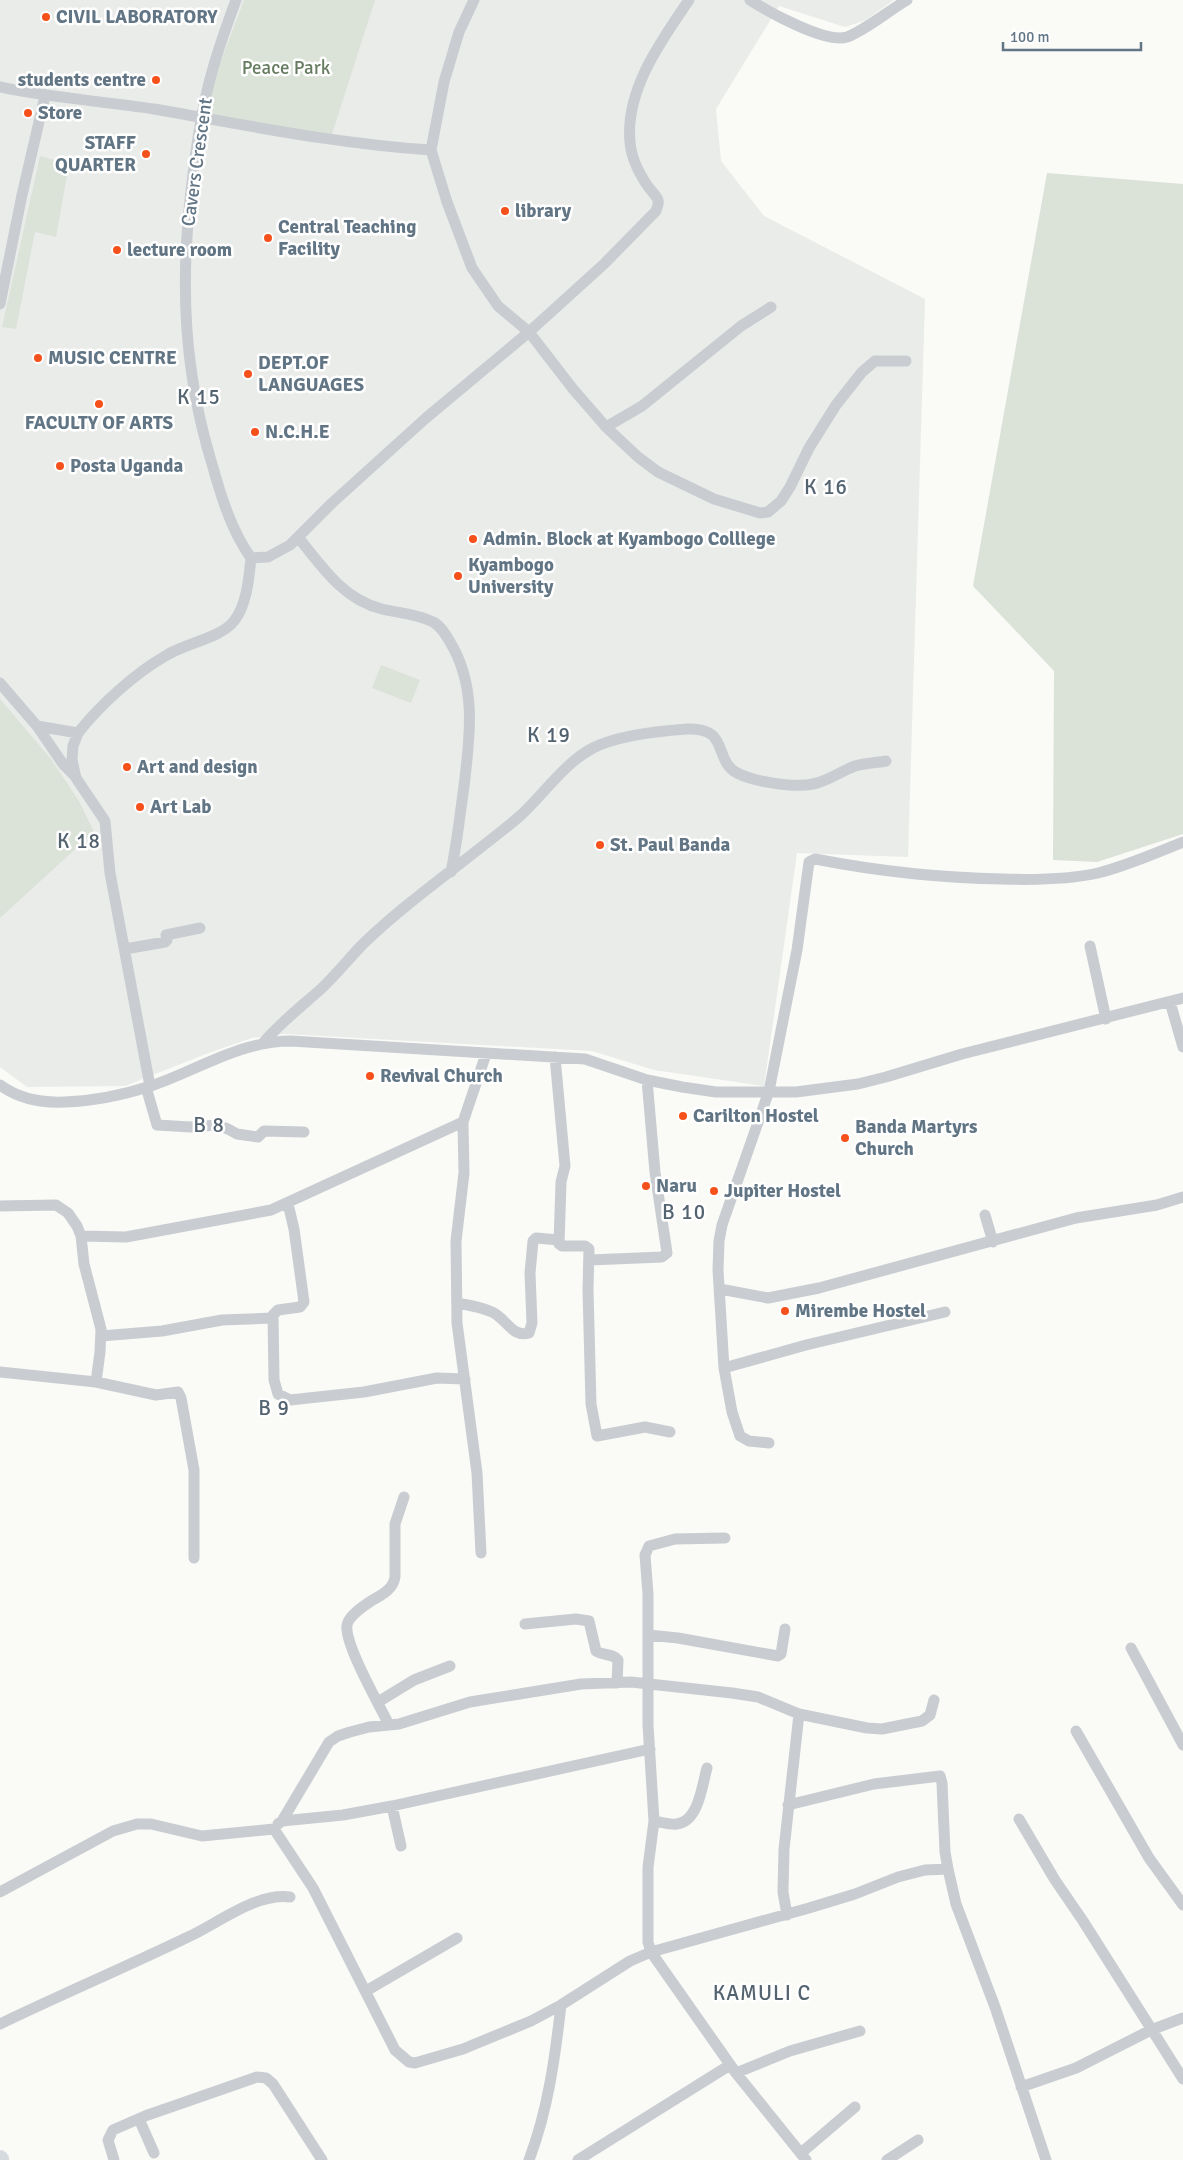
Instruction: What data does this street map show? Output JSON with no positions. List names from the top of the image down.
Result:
{
  "streets": {
    "street": ["Cavers Crescent"]
  },
  "districts": [
    "K 15",
    "K 16",
    "K 19",
    "K 18",
    "B 8",
    "B 10",
    "B 9",
    "KAMULI C"
  ],
  "parks": ["Peace Park"],
  "places": [
    "CIVIL LABORATORY",
    "students centre",
    "Store",
    "STAFF QUARTER",
    "library",
    "Central Teaching Facility",
    "lecture room",
    "MUSIC CENTRE",
    "DEPT.OF LANGUAGES",
    "FACULTY OF ARTS",
    "N.C.H.E",
    "Posta Uganda",
    "Admin. Block at Kyambogo Colllege",
    "Kyambogo University",
    "Art and design",
    "Art Lab",
    "St. Paul Banda",
    "Revival Church",
    "Carilton Hostel",
    "Banda Martyrs Church",
    "Naru",
    "Jupiter Hostel",
    "Mirembe Hostel"
  ],
  "scale_bar": "100 m"
}
